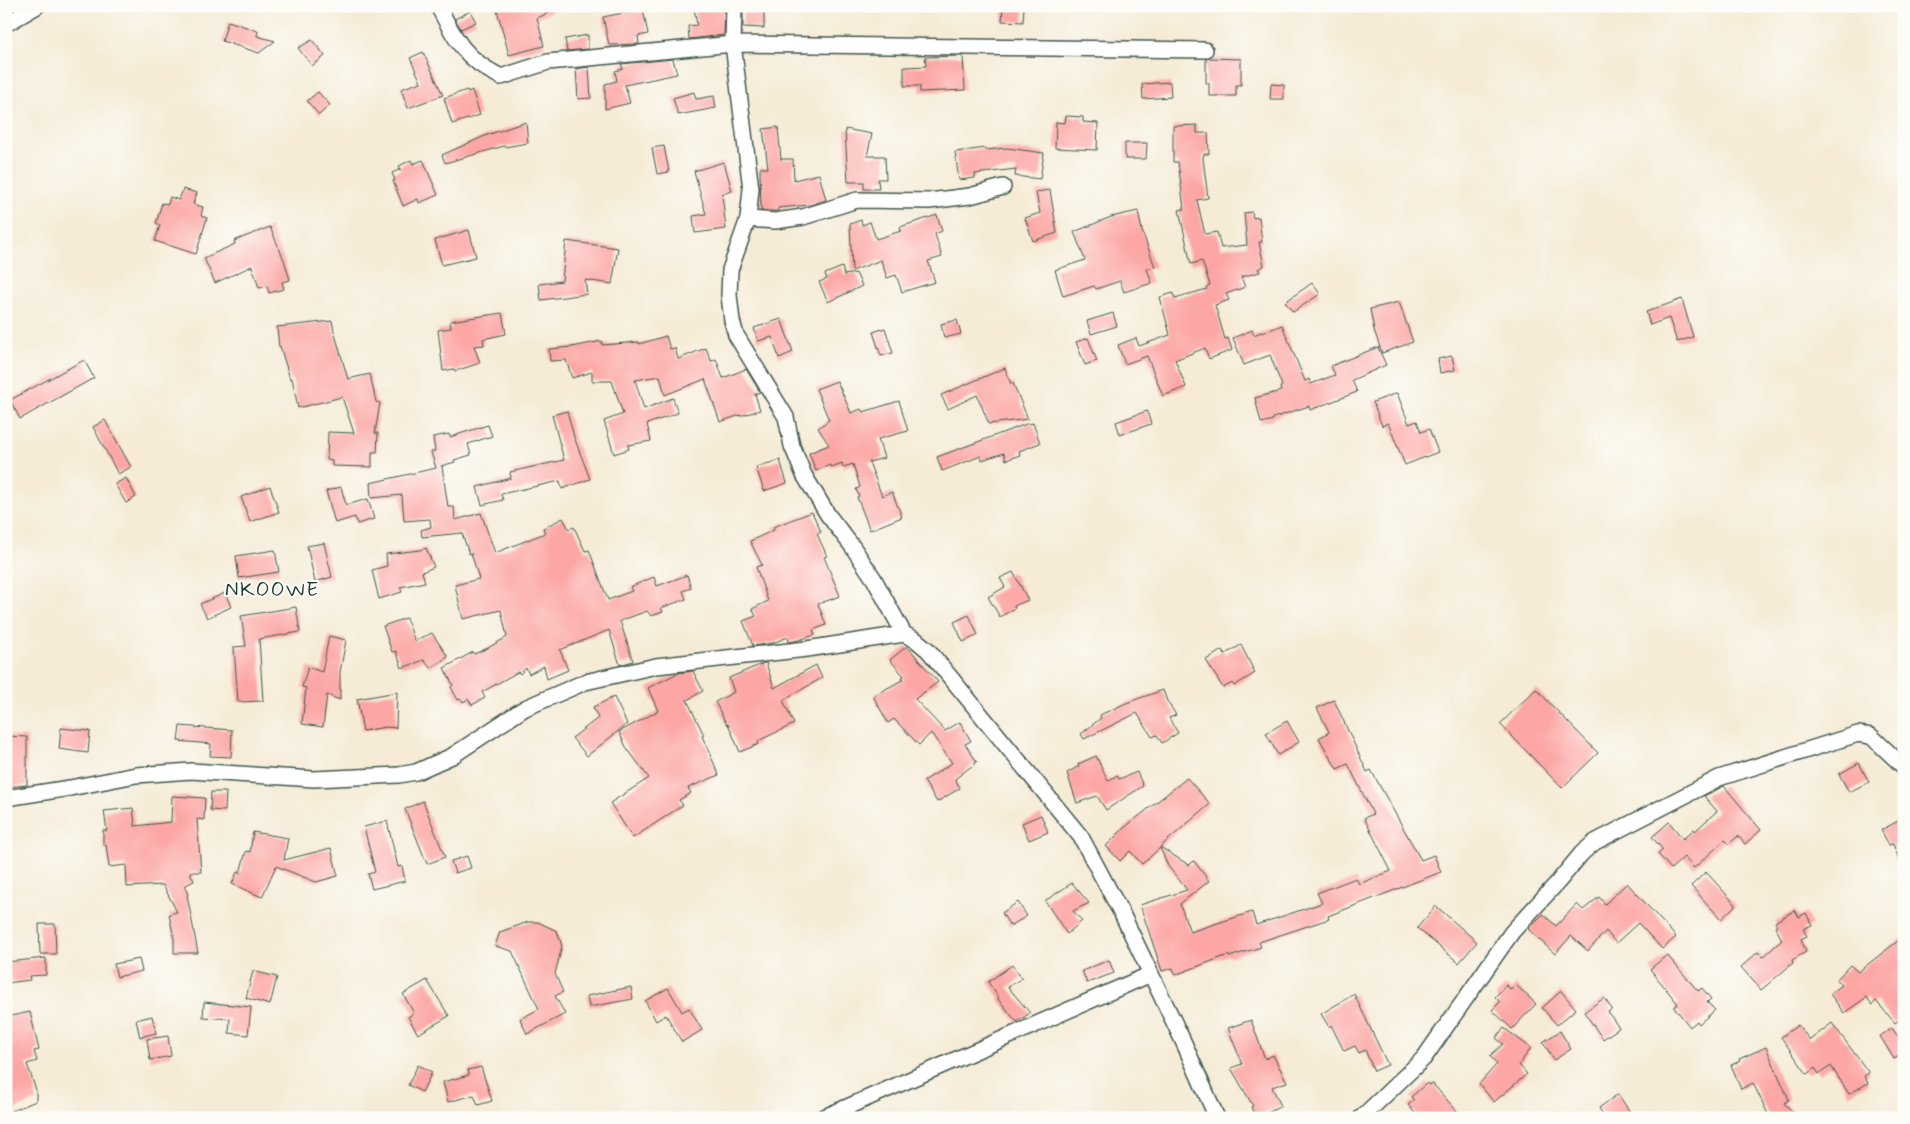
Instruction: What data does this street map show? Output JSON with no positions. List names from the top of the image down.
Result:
{
  "districts": ["NKOOWE"]
}
